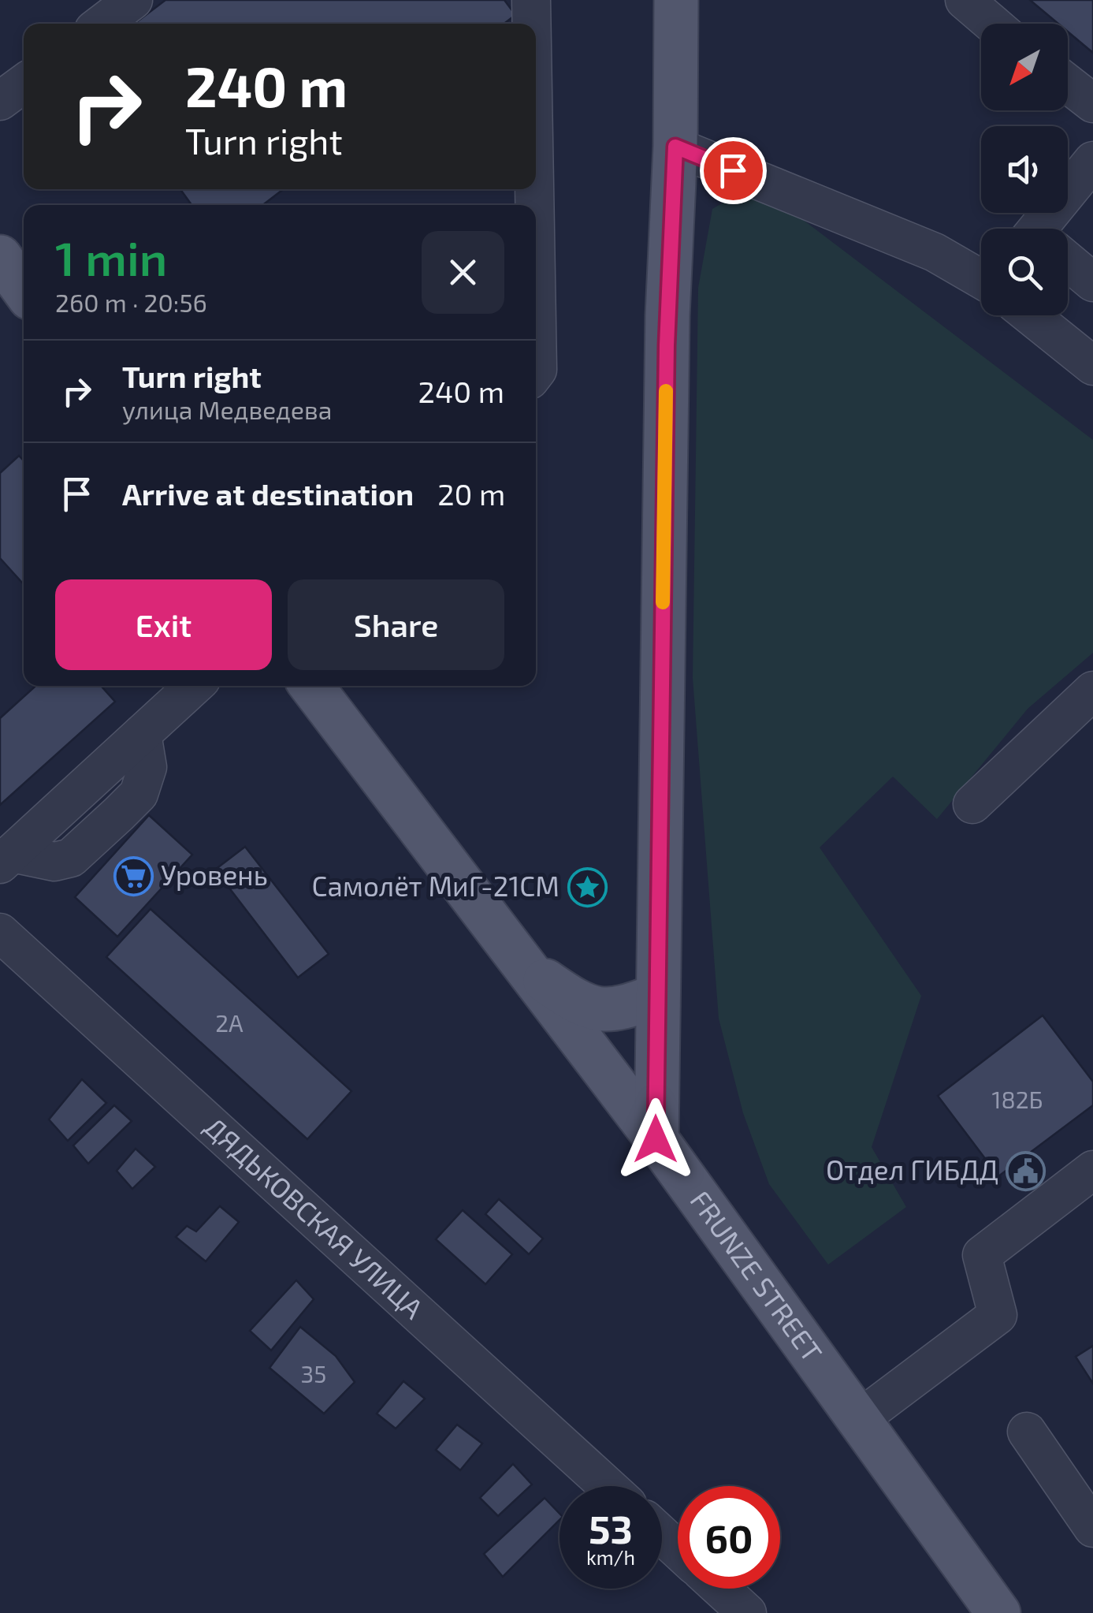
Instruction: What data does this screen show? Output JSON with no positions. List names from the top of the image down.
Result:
{
  "streets": {
    "main road": ["FRUNZE STREET"],
    "street": ["ДЯДЬКОВСКАЯ УЛИЦА"]
  },
  "places": {
    "supermarket": ["Уровень"],
    "place": ["Самолёт МиГ-21СМ"],
    "public building": ["Отдел ГИБДД"]
  },
  "house_numbers": ["2А", "182Б", "35"],
  "north": "bottom left",
  "page": {
    "turn": ["240 m", "Turn right"],
    "heading": ["1 min", "260 m · 20:56"],
    "list": [
      {
        "name": "Turn right",
        "note": "улица Медведева",
        "value": "240 m"
      },
      {
        "name": "Arrive at destination",
        "value": "20 m"
      }
    ],
    "buttons": ["Exit", "Share"],
    "speed": "53 km/h",
    "limit": "60"
  }
}
